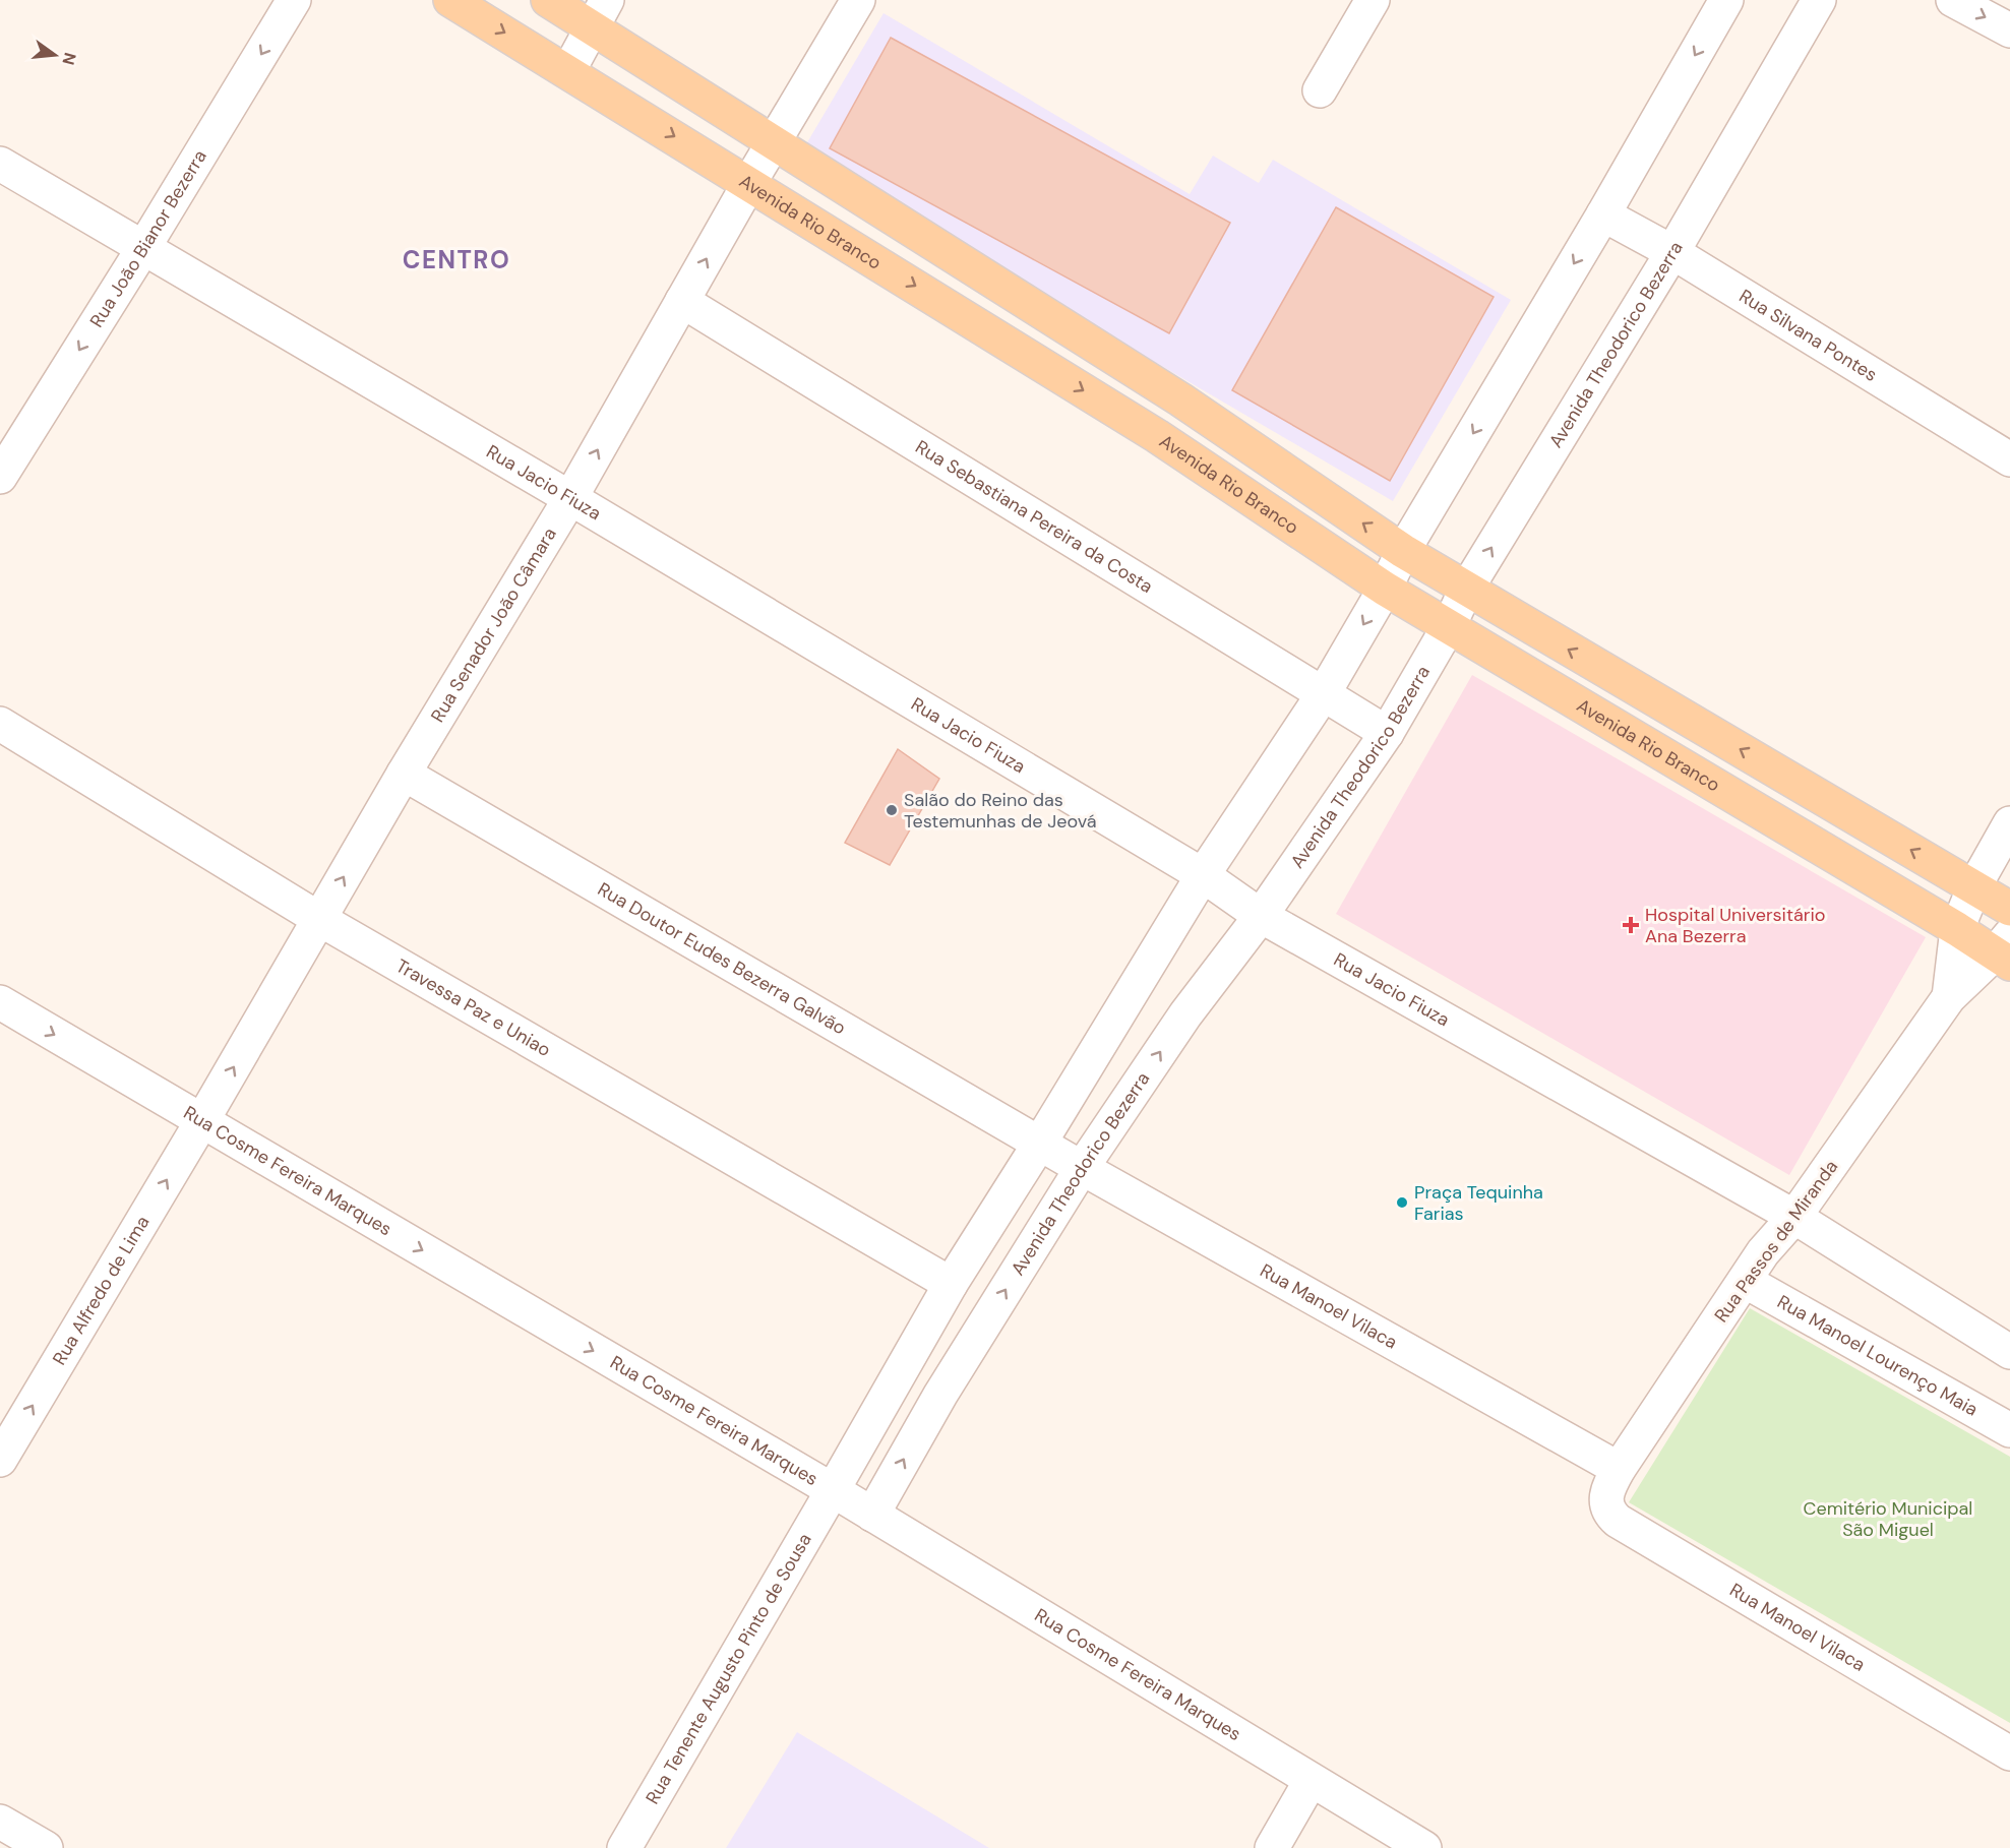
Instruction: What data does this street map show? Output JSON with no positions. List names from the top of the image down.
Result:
{
  "streets": {
    "main road": ["Avenida Rio Branco"],
    "street": [
      "Rua João Bianor Bezerra",
      "Rua Silvana Pontes",
      "Avenida Theodorico Bezerra",
      "Rua Jacio Fiuza",
      "Rua Sebastiana Pereira da Costa",
      "Rua Senador João Câmara",
      "Rua Doutor Eudes Bezerra Galvão",
      "Travessa Paz e Uniao",
      "Rua Cosme Fereira Marques",
      "Rua Passos de Miranda",
      "Rua Alfredo de Lima",
      "Rua Manoel Vilaca",
      "Rua Manoel Lourenço Maia",
      "Rua Tenente Augusto Pinto de Sousa"
    ]
  },
  "crossings": [
    ["Avenida Rio Branco", "Avenida Theodorico Bezerra"],
    ["Avenida Rio Branco", "Rua Senador João Câmara"],
    ["Avenida Rio Branco", "Rua Passos de Miranda"],
    ["Rua João Bianor Bezerra", "Rua Jacio Fiuza"],
    ["Rua Silvana Pontes", "Avenida Theodorico Bezerra"],
    ["Avenida Theodorico Bezerra", "Rua Jacio Fiuza"],
    ["Avenida Theodorico Bezerra", "Rua Sebastiana Pereira da Costa"],
    ["Avenida Theodorico Bezerra", "Rua Cosme Fereira Marques"],
    ["Avenida Theodorico Bezerra", "Rua Manoel Vilaca"],
    ["Rua Jacio Fiuza", "Rua Senador João Câmara"],
    ["Rua Jacio Fiuza", "Rua Passos de Miranda"],
    ["Rua Sebastiana Pereira da Costa", "Rua Senador João Câmara"],
    ["Rua Senador João Câmara", "Rua Doutor Eudes Bezerra Galvão"],
    ["Rua Senador João Câmara", "Travessa Paz e Uniao"],
    ["Rua Senador João Câmara", "Rua Cosme Fereira Marques"],
    ["Rua Senador João Câmara", "Rua Alfredo de Lima"],
    ["Rua Doutor Eudes Bezerra Galvão", "Rua Manoel Vilaca"],
    ["Rua Cosme Fereira Marques", "Rua Alfredo de Lima"],
    ["Rua Cosme Fereira Marques", "Rua Tenente Augusto Pinto de Sousa"],
    ["Rua Passos de Miranda", "Rua Manoel Vilaca"],
    ["Rua Passos de Miranda", "Rua Manoel Lourenço Maia"]
  ],
  "one_way": [
    "Rua João Bianor Bezerra",
    "Rua Senador João Câmara",
    "Rua Cosme Fereira Marques",
    "Rua Alfredo de Lima"
  ],
  "districts": ["CENTRO"],
  "parks": ["Cemitério Municipal São Miguel"],
  "places": {
    "other": ["Salão do Reino das Testemunhas de Jeová", "Praça Tequinha Farias"],
    "health": ["Hospital Universitário Ana Bezerra"]
  },
  "north": "right"
}
